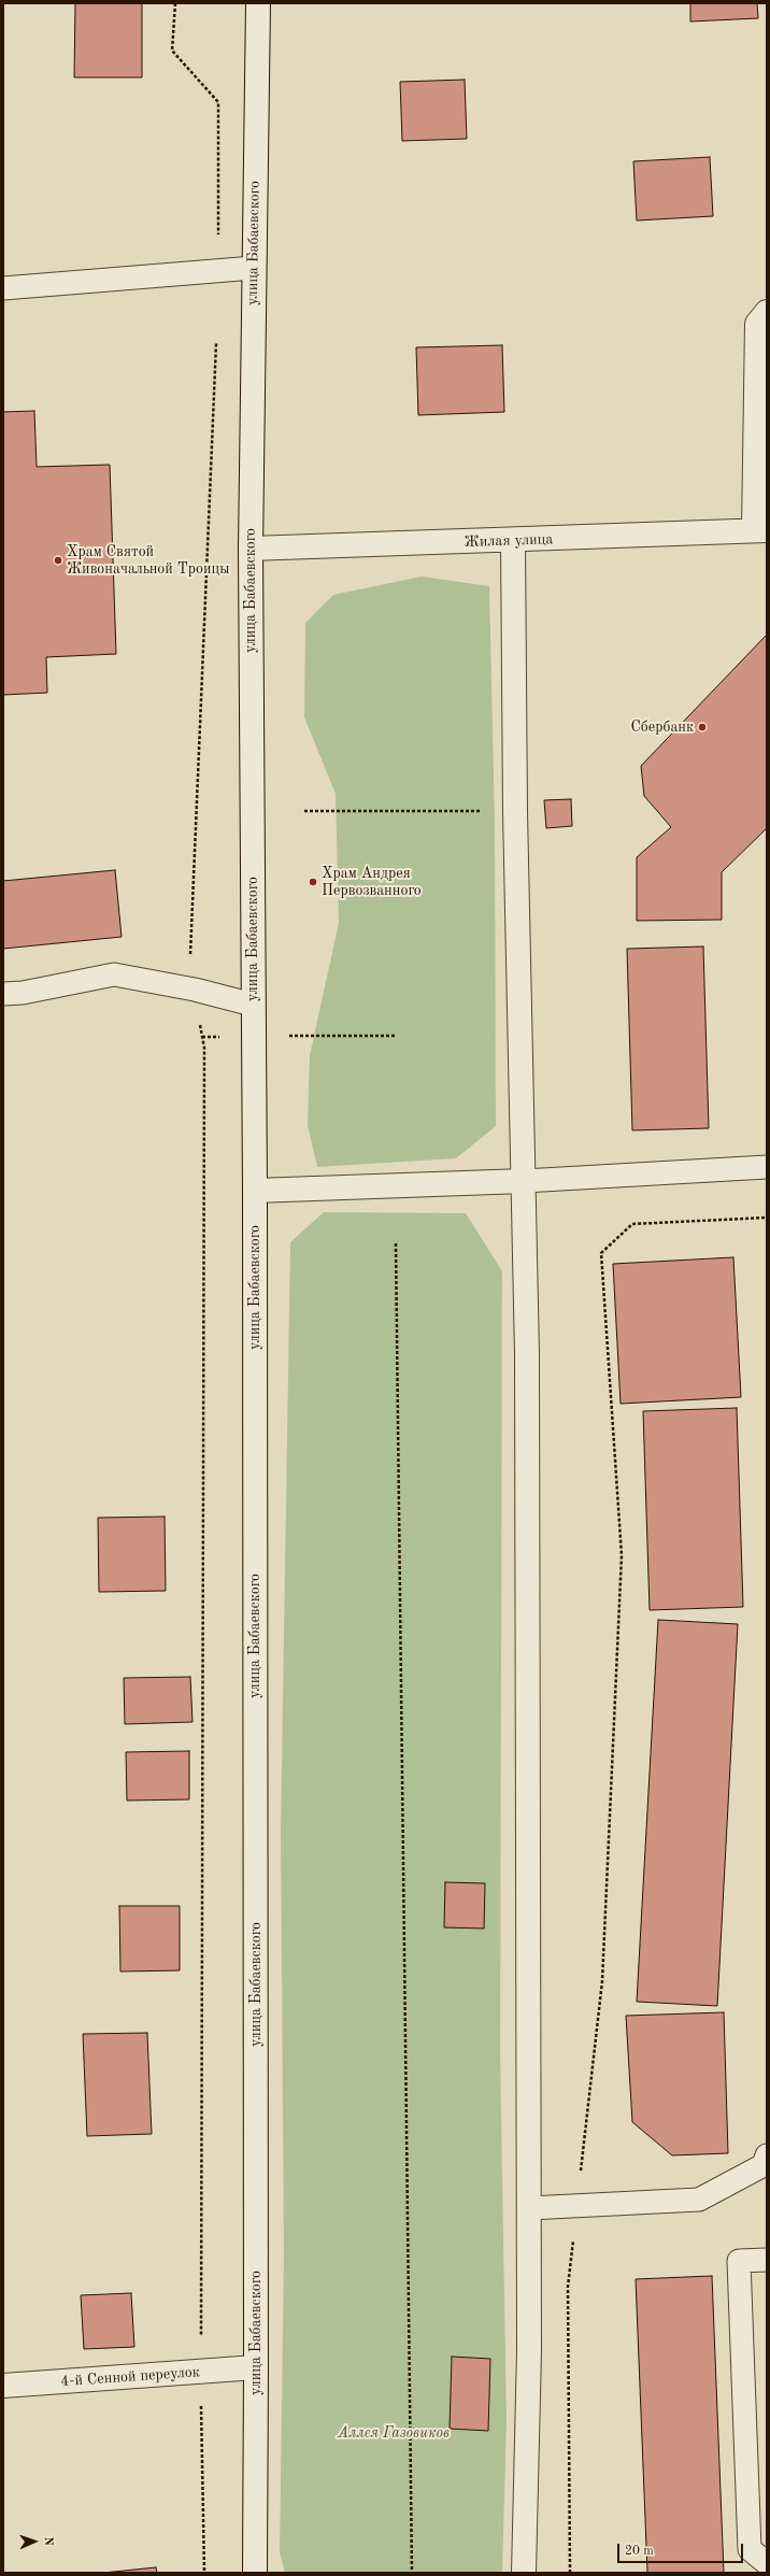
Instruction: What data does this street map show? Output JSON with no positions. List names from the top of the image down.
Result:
{
  "streets": {
    "street": ["улица Бабаевского", "Жилая улица", "4-й Сенной переулок"]
  },
  "crossings": [
    ["улица Бабаевского", "Жилая улица"],
    ["улица Бабаевского", "4-й Сенной переулок"]
  ],
  "parks": ["Аллея Газовиков"],
  "places": ["Храм Святой Живоначальной Троицы", "Сбербанк", "Храм Андрея Первозванного"],
  "scale_bar": "20 m",
  "north": "right"
}
